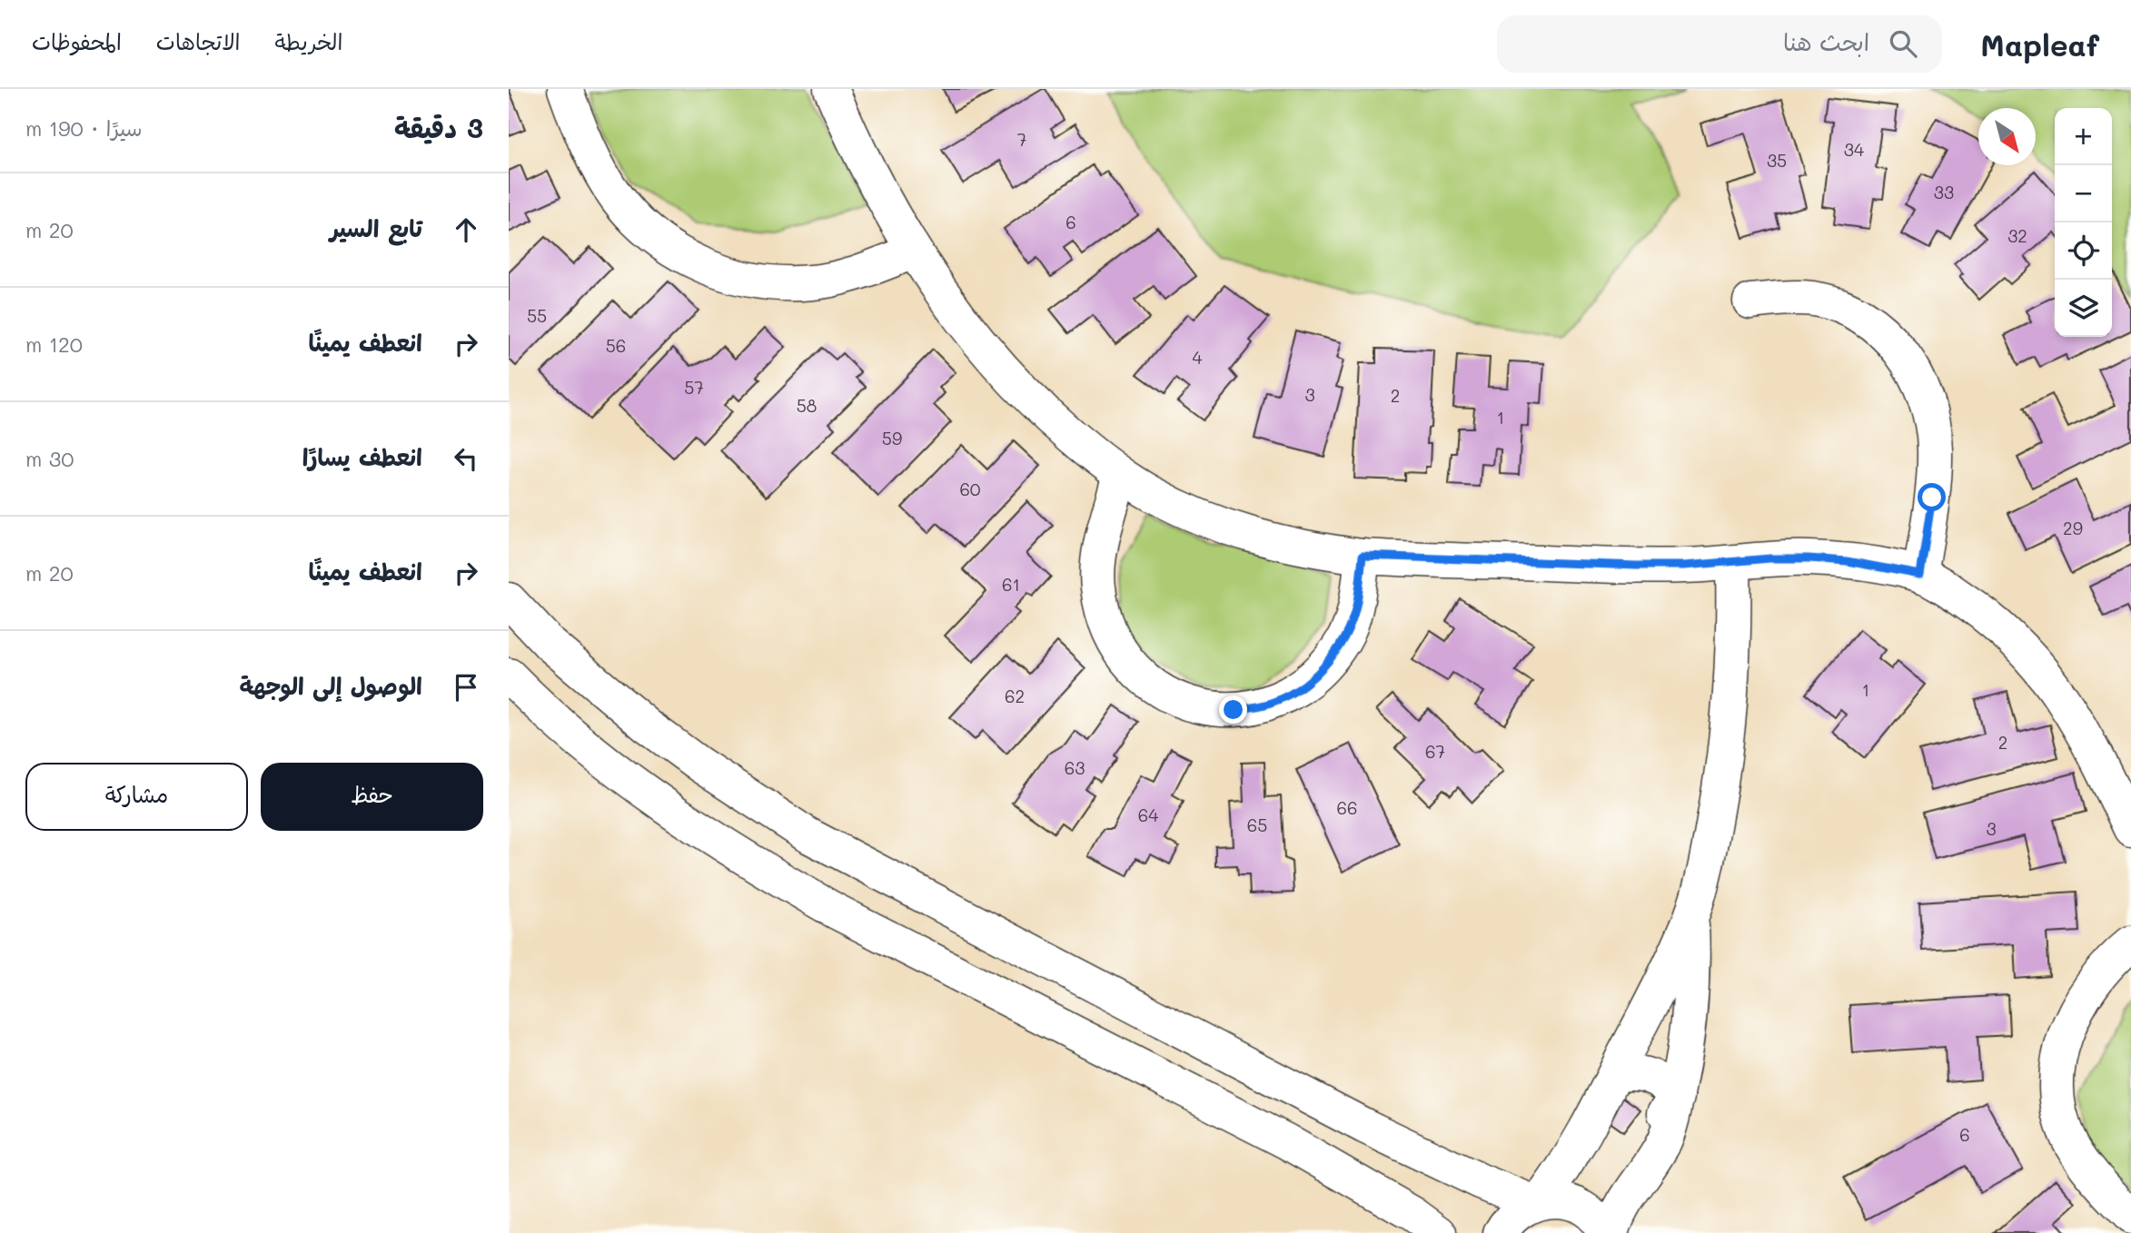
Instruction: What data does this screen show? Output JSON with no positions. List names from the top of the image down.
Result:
{
  "house_numbers": [
    "7",
    "34",
    "35",
    "33",
    "6",
    "32",
    "55",
    "56",
    "4",
    "57",
    "3",
    "2",
    "58",
    "1",
    "59",
    "60",
    "29",
    "61",
    "1",
    "62",
    "2",
    "67",
    "63",
    "66",
    "64",
    "65",
    "3",
    "6"
  ],
  "north": "bottom right",
  "page": {
    "header": "Mapleaf",
    "search": "ابحث هنا",
    "nav": ["الخريطة", "الاتجاهات", "المحفوظات"],
    "heading": ["3 دقيقة", "سيرًا · 190 m"],
    "map_buttons": ["+", "−"],
    "list": [
      ["تابع السير", "20 m"],
      ["انعطف يمينًا", "120 m"],
      ["انعطف يسارًا", "30 m"],
      ["انعطف يمينًا", "20 m"],
      "الوصول إلى الوجهة"
    ],
    "buttons": ["حفظ", "مشاركة"]
  }
}
